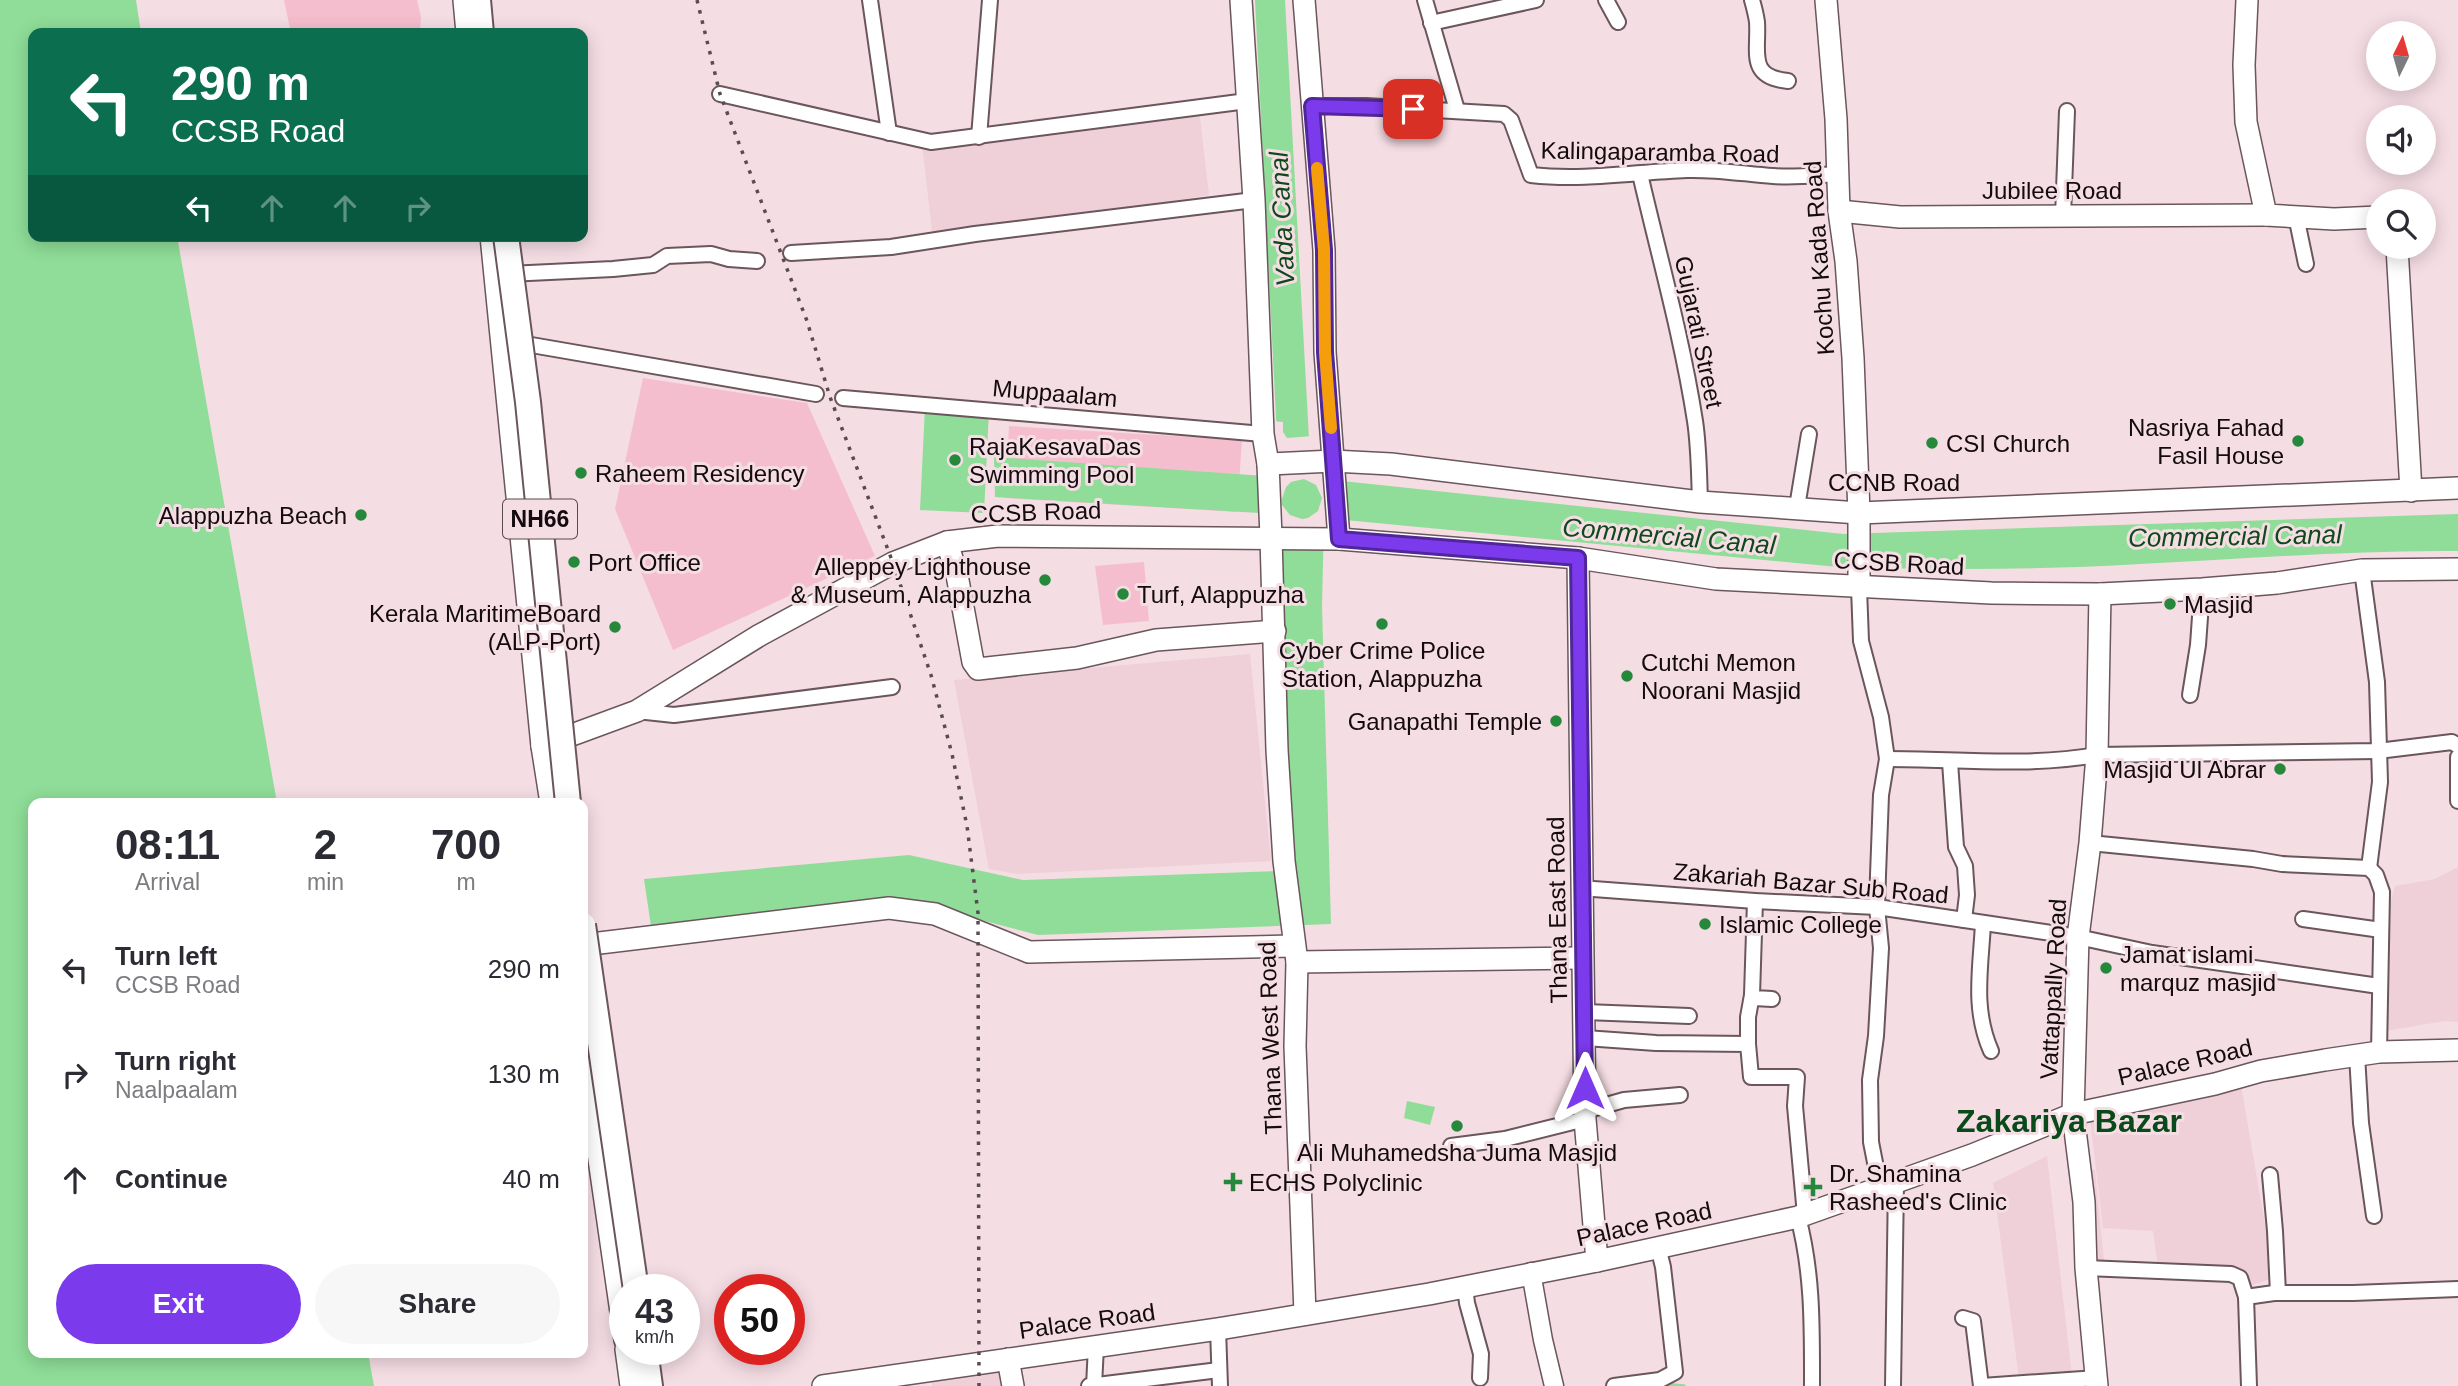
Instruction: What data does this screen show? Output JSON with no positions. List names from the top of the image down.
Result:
{
  "streets": {
    "highway": ["NH66"],
    "main road": [
      "Jubilee Road",
      "Kochu Kada Road",
      "CCNB Road",
      "CCSB Road",
      "Thana East Road",
      "Vattappally Road",
      "Thana West Road",
      "Palace Road"
    ],
    "street": [
      "Kalingaparamba Road",
      "Gujarati Street",
      "Muppaalam",
      "Zakariah Bazar Sub Road"
    ]
  },
  "crossings": [
    ["Kalingaparamba Road", "Kochu Kada Road"],
    ["Kalingaparamba Road", "Gujarati Street"],
    ["Jubilee Road", "Kochu Kada Road"],
    ["Kochu Kada Road", "CCNB Road"],
    ["Kochu Kada Road", "CCSB Road"],
    ["Gujarati Street", "CCNB Road"],
    ["CCSB Road", "Thana East Road"],
    ["CCSB Road", "Vattappally Road"],
    ["Zakariah Bazar Sub Road", "Thana East Road"],
    ["Zakariah Bazar Sub Road", "Vattappally Road"],
    ["Thana East Road", "Palace Road"],
    ["Vattappally Road", "Palace Road"],
    ["Thana West Road", "Palace Road"]
  ],
  "districts": ["Zakariya Bazar"],
  "water": ["Vada Canal", "Commercial Canal"],
  "places": {
    "other": [
      "Nasriya Fahad Fasil House",
      "CSI Church",
      "RajaKesavaDas Swimming Pool",
      "Raheem Residency",
      "Alappuzha Beach",
      "Port Office",
      "Alleppey Lighthouse & Museum, Alappuzha",
      "Turf, Alappuzha",
      "Masjid",
      "Cyber Crime Police Station, Alappuzha",
      "Kerala MaritimeBoard (ALP-Port)",
      "Cutchi Memon Noorani Masjid",
      "Ganapathi Temple",
      "Masjid Ul Abrar",
      "Islamic College",
      "Jamat islami marquz masjid",
      "Ali Muhamedsha Juma Masjid"
    ],
    "health": ["ECHS Polyclinic", "Dr. Shamina Rasheed's Clinic"]
  },
  "north": "top",
  "page": {
    "turn": ["290 m", "CCSB Road"],
    "eta": [
      "08:11",
      "Arrival",
      "2",
      "min",
      "700",
      "m"
    ],
    "list": [
      {
        "name": "Turn left",
        "note": "CCSB Road",
        "value": "290 m"
      },
      {
        "name": "Turn right",
        "note": "Naalpaalam",
        "value": "130 m"
      },
      {
        "name": "Continue",
        "value": "40 m"
      }
    ],
    "buttons": ["Exit", "Share"],
    "speed": "43 km/h",
    "limit": "50"
  }
}
